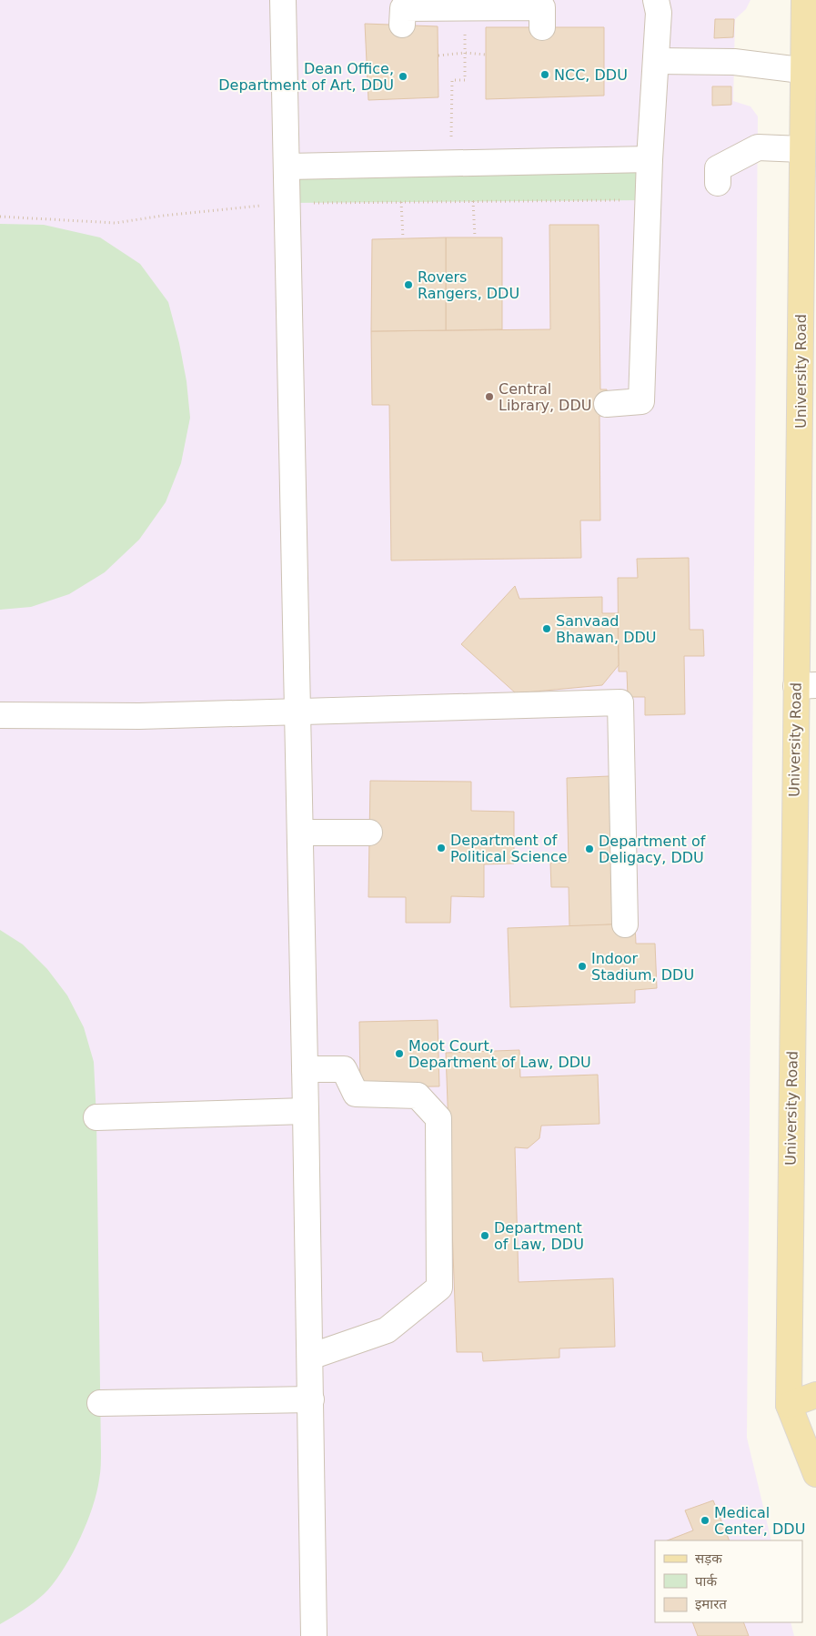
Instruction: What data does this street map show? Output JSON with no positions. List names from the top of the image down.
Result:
{
  "streets": {
    "main road": ["University Road"]
  },
  "places": [
    "NCC, DDU",
    "Dean Office, Department of Art, DDU",
    "Rovers Rangers, DDU",
    "Central Library, DDU",
    "Sanvaad Bhawan, DDU",
    "Department of Political Science",
    "Department of Deligacy, DDU",
    "Indoor Stadium, DDU",
    "Moot Court, Department of Law, DDU",
    "Department of Law, DDU",
    "Medical Center, DDU"
  ],
  "legend": ["सड़क", "पार्क", "इमारत"]
}
